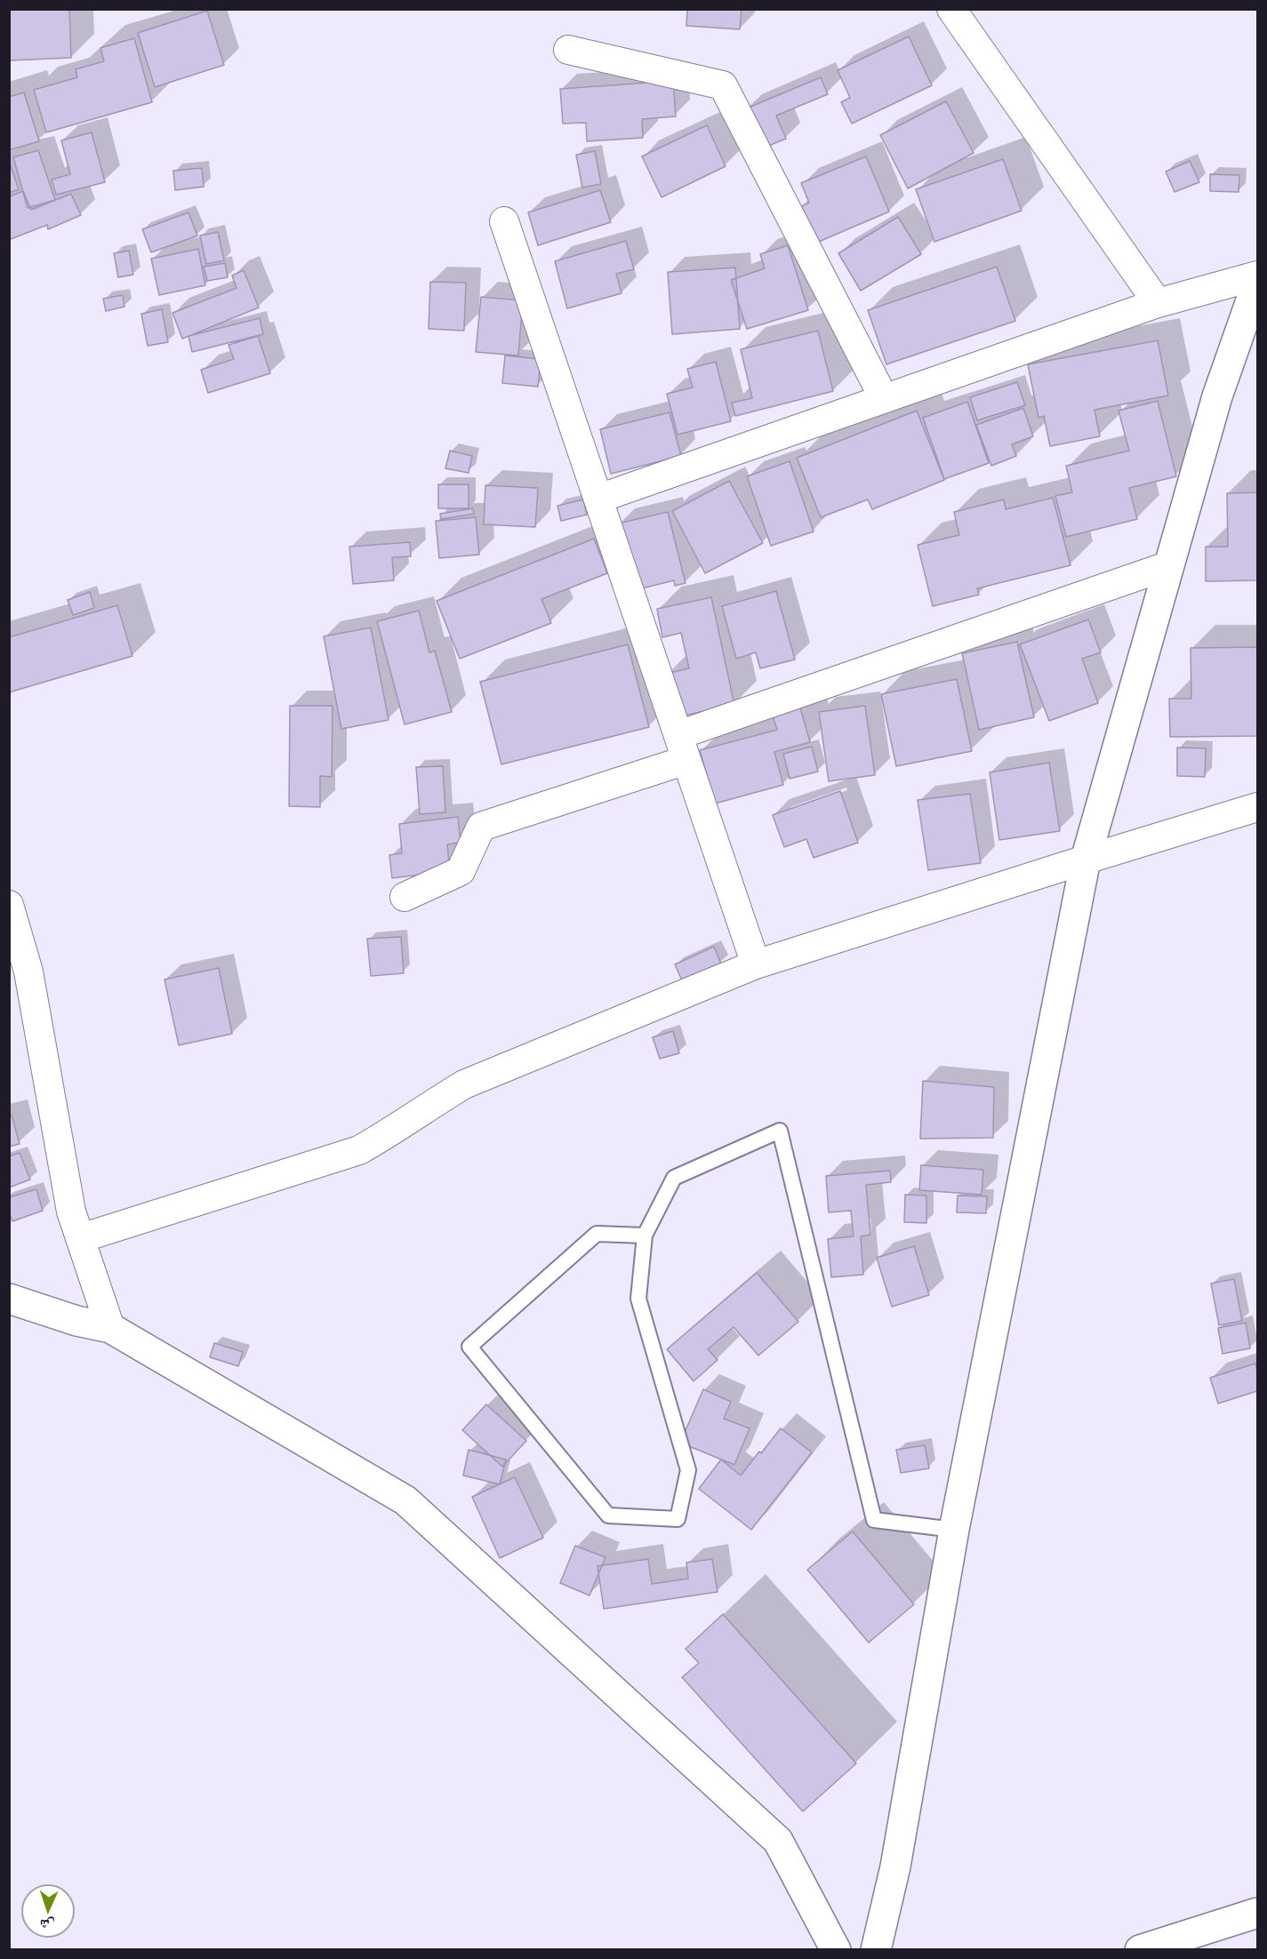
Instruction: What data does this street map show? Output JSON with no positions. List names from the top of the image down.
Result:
{
  "north": "bottom"
}
